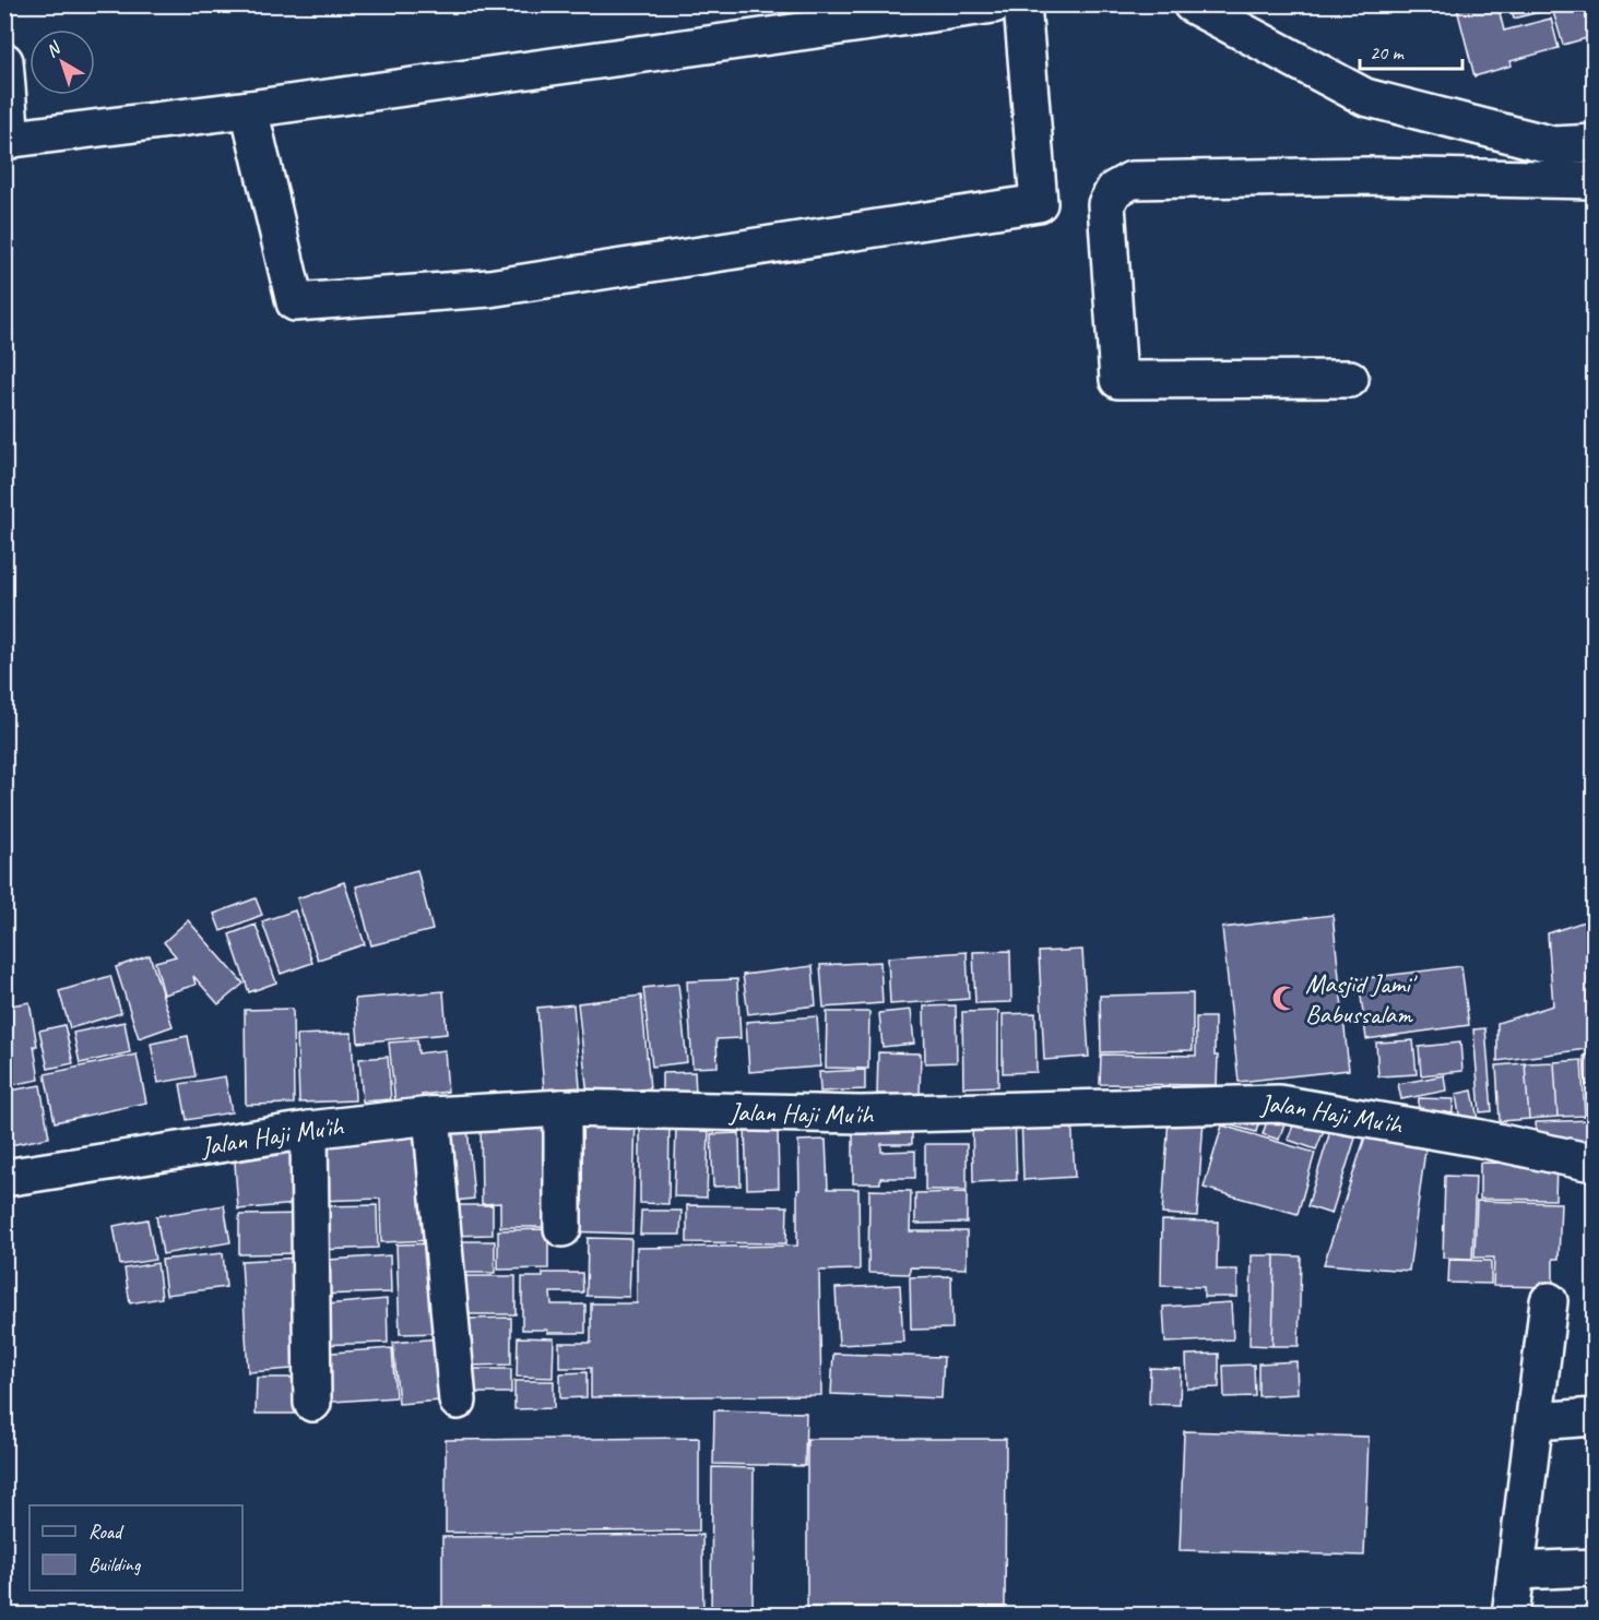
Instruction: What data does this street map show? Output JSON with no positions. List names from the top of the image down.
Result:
{
  "streets": {
    "street": ["Jalan Haji Mu'ih"]
  },
  "places": {
    "mosque": ["Masjid Jami' Babussalam"]
  },
  "legend": ["Road", "Building"],
  "scale_bar": "20 m",
  "north": "top left"
}
